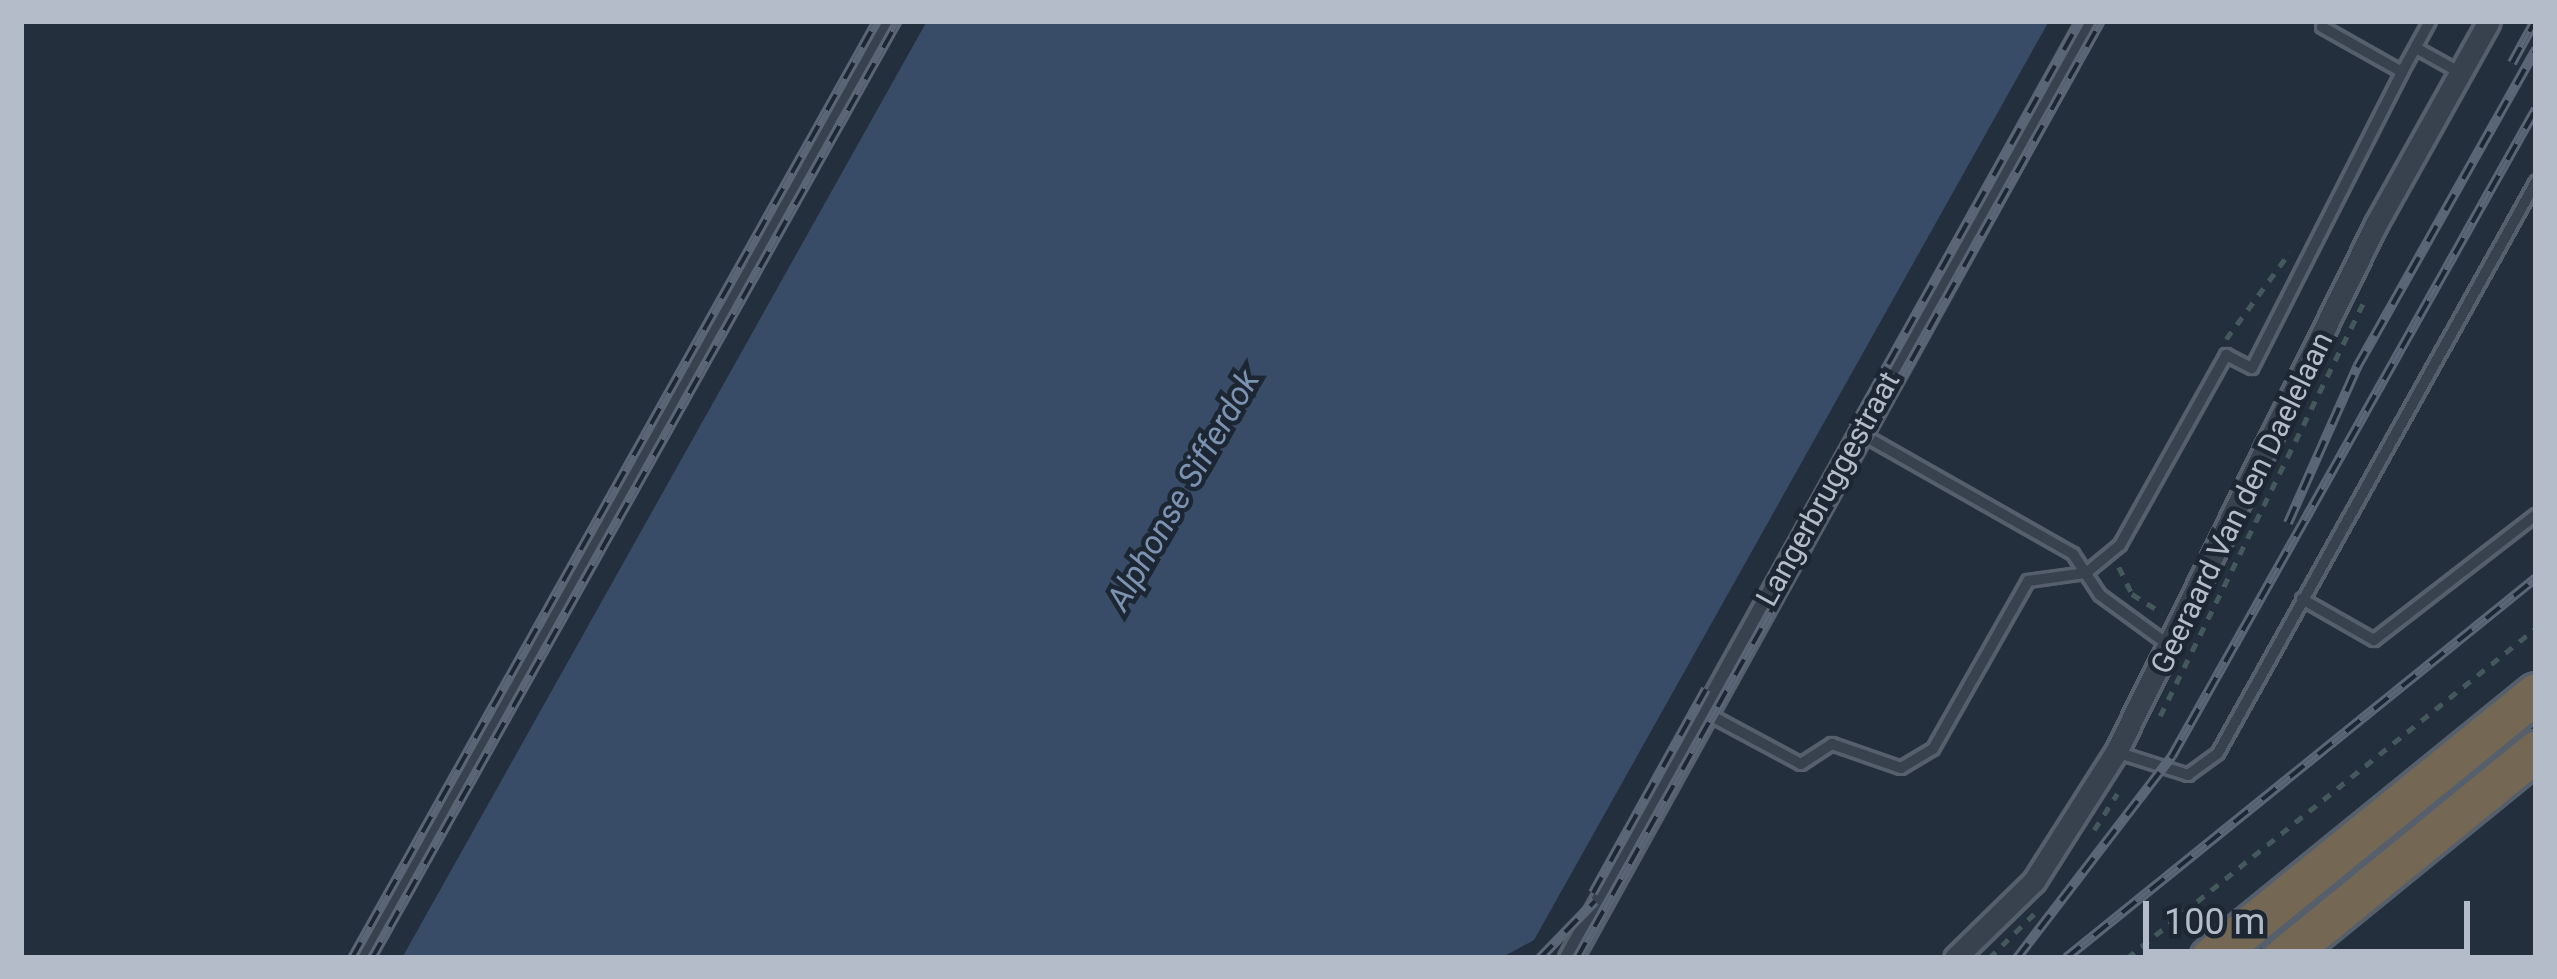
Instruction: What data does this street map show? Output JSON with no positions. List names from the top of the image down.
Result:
{
  "streets": {
    "street": ["Langerbruggestraat", "Geeraard Van den Daelelaan"]
  },
  "water": ["Alphonse Sifferdok"],
  "scale_bar": "100 m"
}
